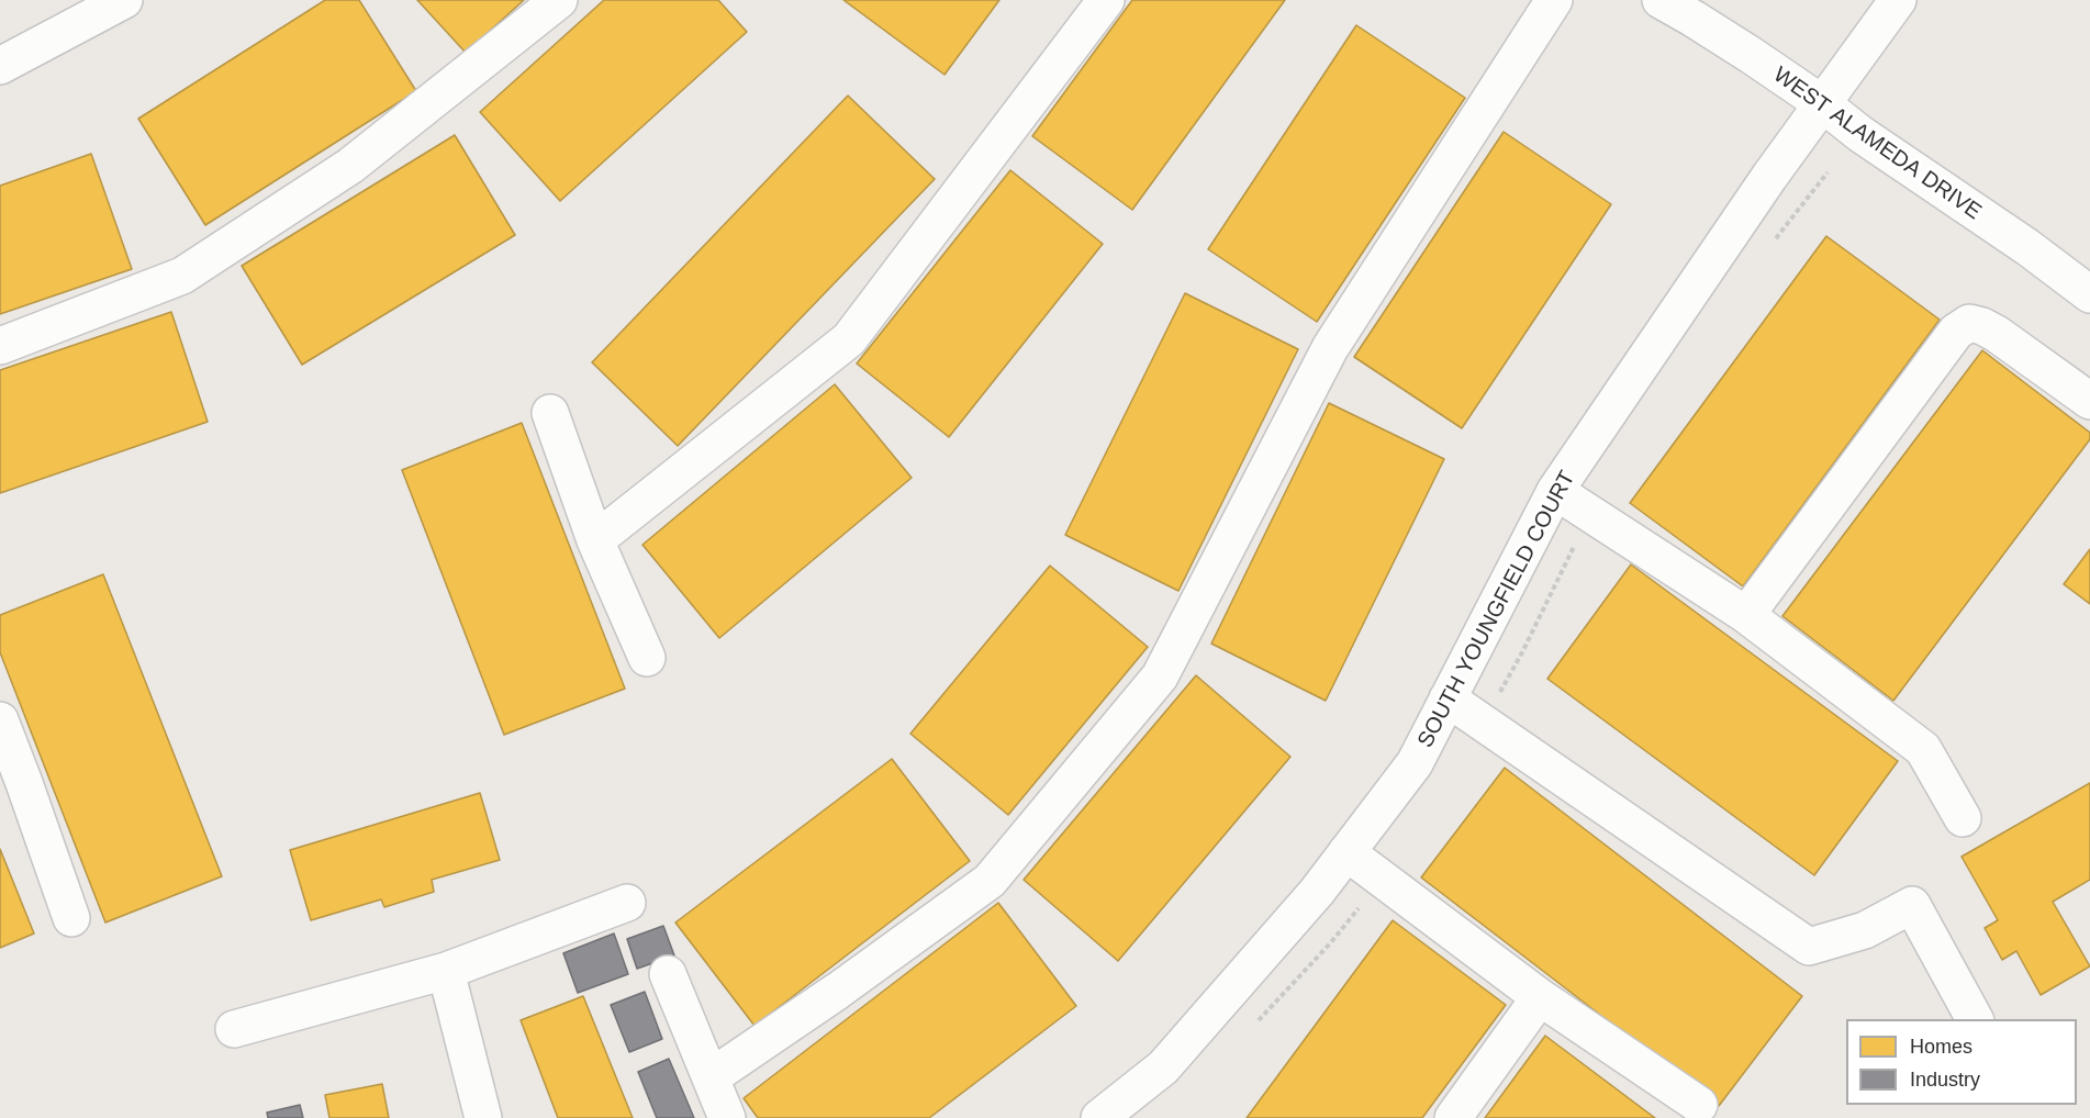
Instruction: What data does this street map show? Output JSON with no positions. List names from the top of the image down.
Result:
{
  "streets": {
    "street": ["WEST ALAMEDA DRIVE", "SOUTH YOUNGFIELD COURT"]
  },
  "crossings": [
    ["WEST ALAMEDA DRIVE", "SOUTH YOUNGFIELD COURT"]
  ],
  "legend": ["Homes", "Industry"]
}
